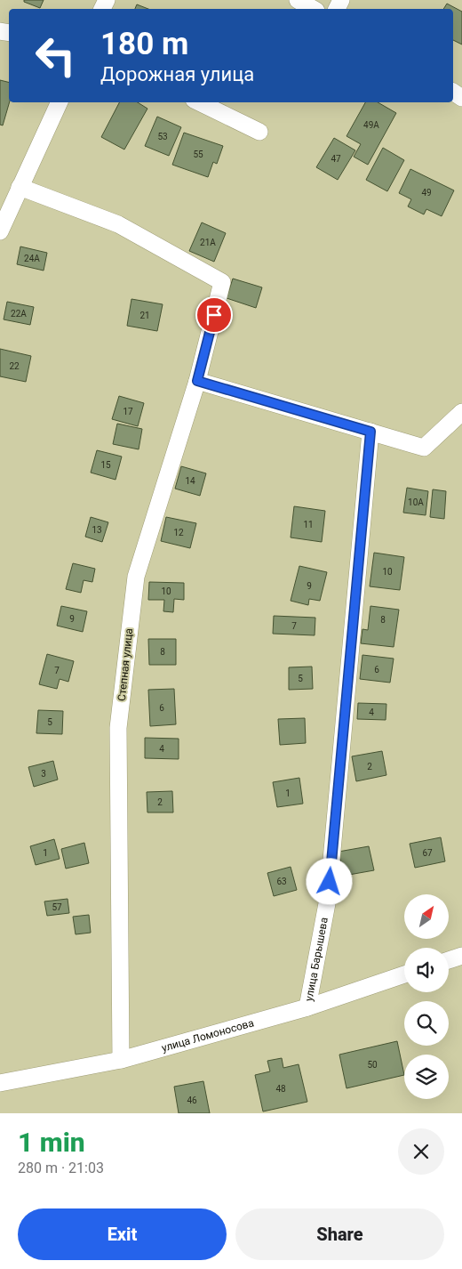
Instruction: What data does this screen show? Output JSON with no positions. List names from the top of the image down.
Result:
{
  "streets": {
    "street": ["Степная улица", "улица Барышева", "улица Ломоносова"]
  },
  "crossings": [
    ["Степная улица", "улица Ломоносова"],
    ["улица Барышева", "улица Ломоносова"]
  ],
  "house_numbers": [
    "49А",
    "53",
    "55",
    "47",
    "49",
    "21А",
    "24А",
    "22А",
    "21",
    "22",
    "17",
    "15",
    "14",
    "10А",
    "11",
    "13",
    "12",
    "10",
    "9",
    "10",
    "9",
    "8",
    "7",
    "8",
    "6",
    "7",
    "5",
    "6",
    "4",
    "5",
    "4",
    "2",
    "3",
    "1",
    "2",
    "1",
    "67",
    "63",
    "57",
    "50",
    "48",
    "46"
  ],
  "north": "top right",
  "page": {
    "turn": ["180 m", "Дорожная улица"],
    "heading": ["1 min", "280 m · 21:03"],
    "buttons": ["Exit", "Share"]
  }
}
